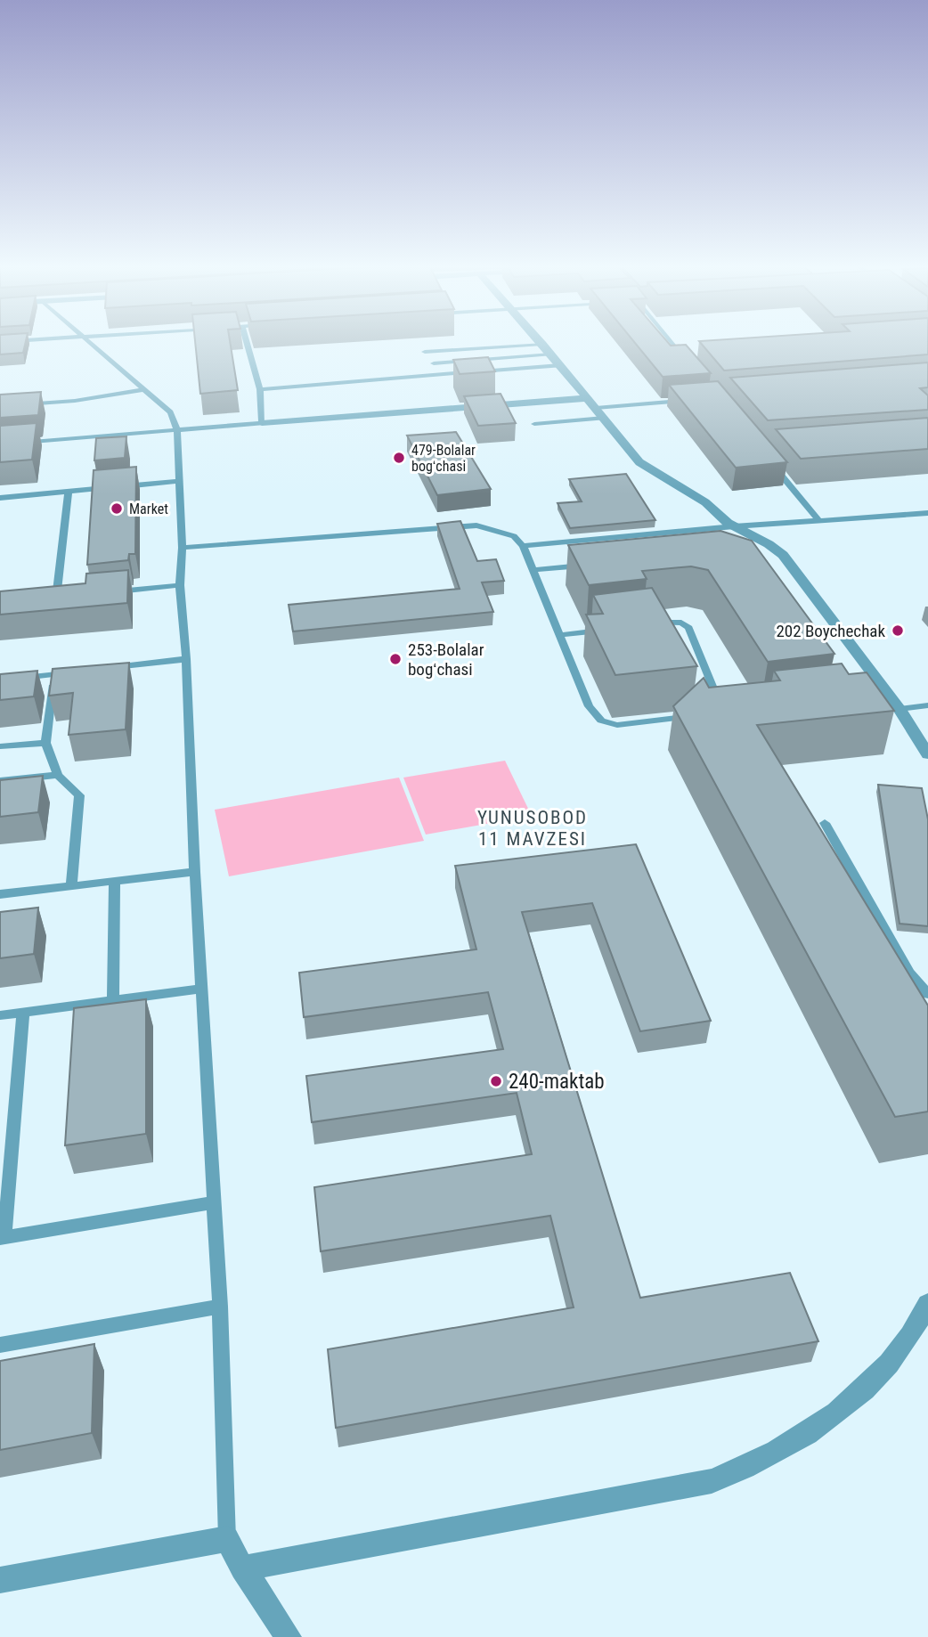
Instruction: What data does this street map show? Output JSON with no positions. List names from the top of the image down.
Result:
{
  "districts": ["YUNUSOBOD 11 MAVZESI"],
  "places": [
    "479-Bolalar bogʻchasi",
    "Market",
    "202 Boychechak",
    "253-Bolalar bogʻchasi",
    "240-maktab"
  ]
}
